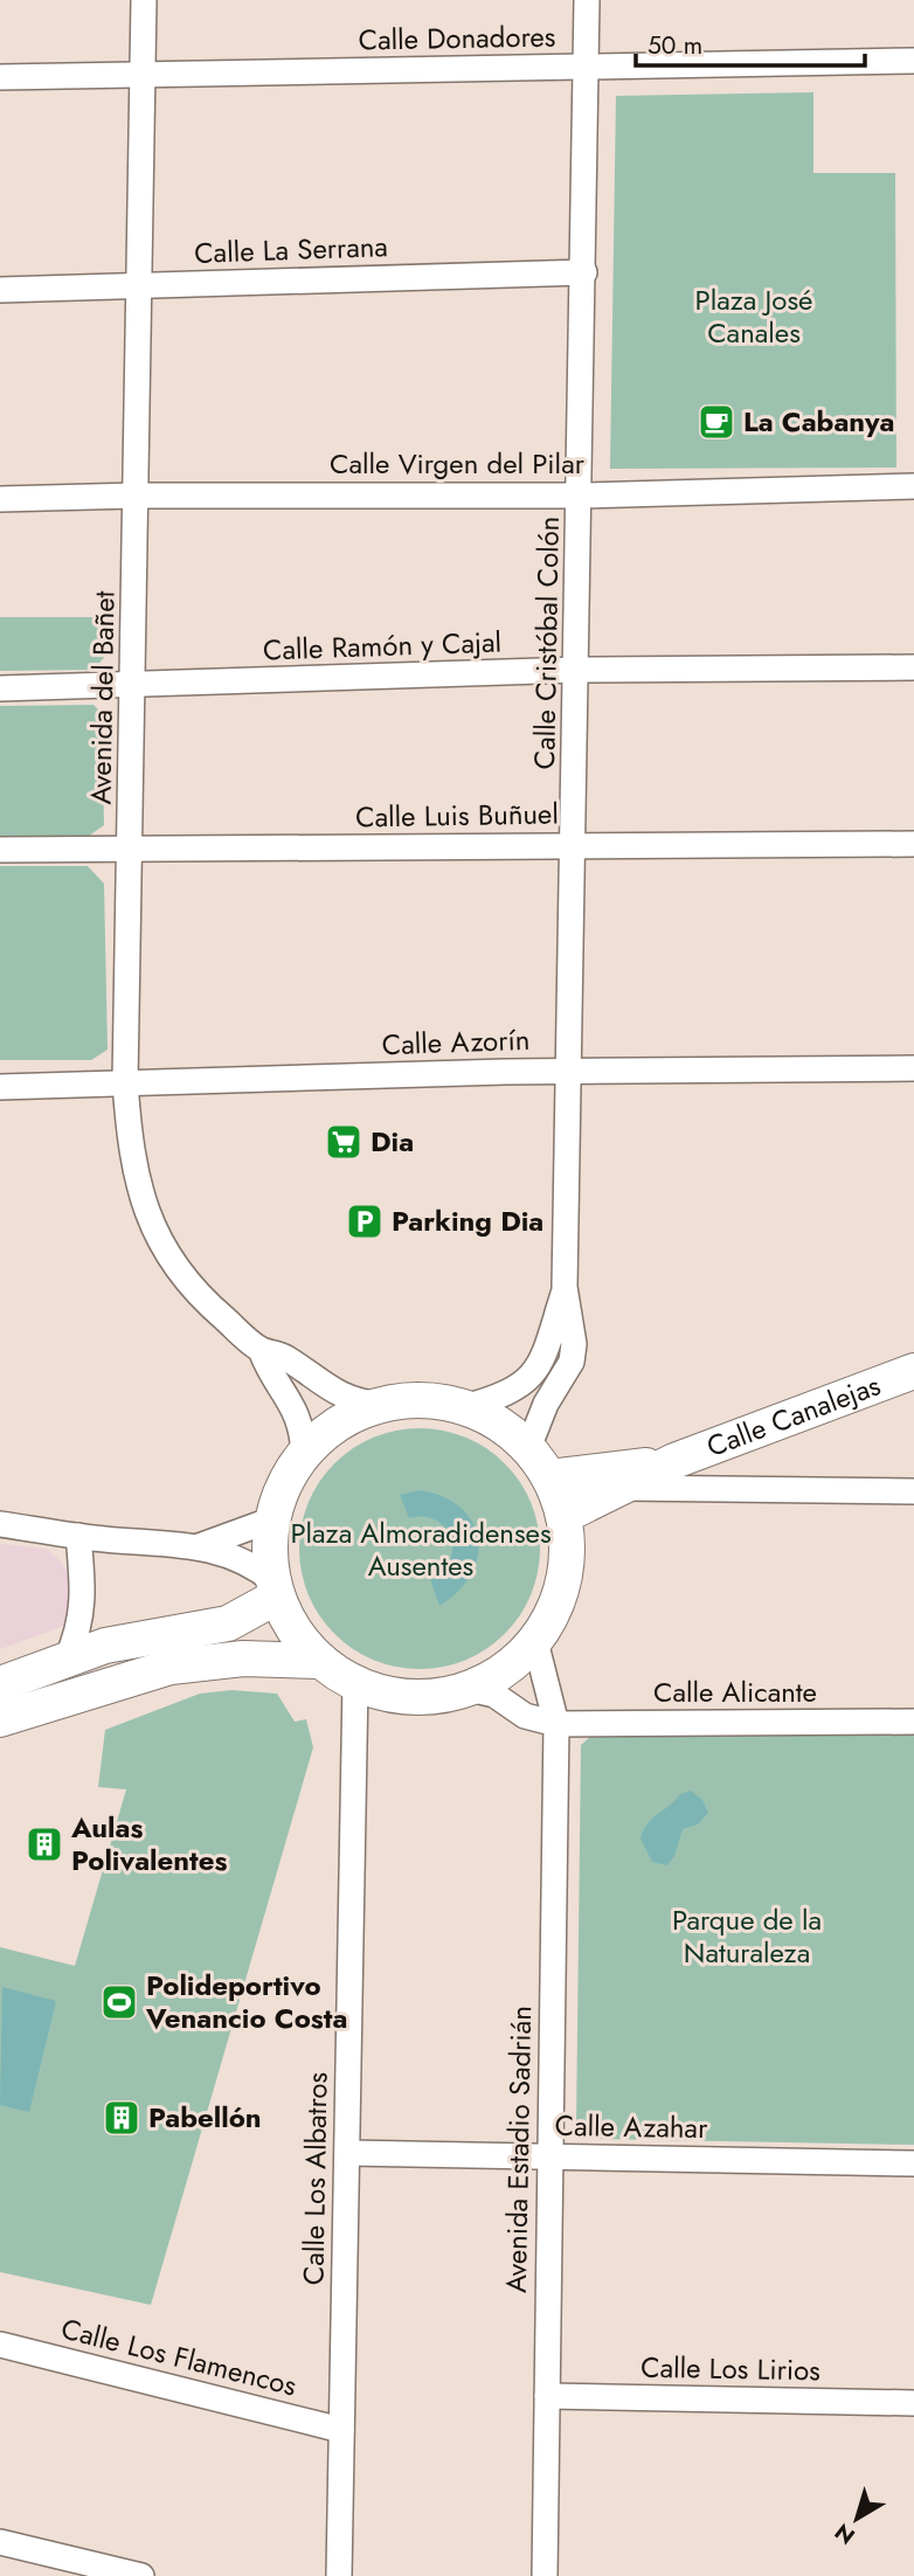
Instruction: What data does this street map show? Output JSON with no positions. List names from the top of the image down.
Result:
{
  "streets": {
    "main road": ["Calle Canalejas"],
    "street": [
      "Calle Donadores",
      "Calle La Serrana",
      "Calle Virgen del Pilar",
      "Calle Cristóbal Colón",
      "Calle Ramón y Cajal",
      "Avenida del Bañet",
      "Calle Luis Buñuel",
      "Calle Azorín",
      "Calle Alicante",
      "Calle Azahar",
      "Avenida Estadio Sadrián",
      "Calle Los Albatros",
      "Calle Los Flamencos",
      "Calle Los Lirios"
    ]
  },
  "crossings": [
    ["Calle Donadores", "Calle Cristóbal Colón"],
    ["Calle Donadores", "Avenida del Bañet"],
    ["Calle La Serrana", "Calle Cristóbal Colón"],
    ["Calle La Serrana", "Avenida del Bañet"],
    ["Calle Virgen del Pilar", "Calle Cristóbal Colón"],
    ["Calle Virgen del Pilar", "Avenida del Bañet"],
    ["Calle Cristóbal Colón", "Calle Ramón y Cajal"],
    ["Calle Cristóbal Colón", "Calle Luis Buñuel"],
    ["Calle Cristóbal Colón", "Calle Azorín"],
    ["Calle Ramón y Cajal", "Avenida del Bañet"],
    ["Avenida del Bañet", "Calle Luis Buñuel"],
    ["Avenida del Bañet", "Calle Azorín"],
    ["Calle Alicante", "Avenida Estadio Sadrián"],
    ["Calle Azahar", "Avenida Estadio Sadrián"],
    ["Calle Azahar", "Calle Los Albatros"],
    ["Avenida Estadio Sadrián", "Calle Los Lirios"],
    ["Calle Los Albatros", "Calle Los Flamencos"]
  ],
  "parks": ["Plaza José Canales", "Plaza Almoradidenses Ausentes", "Parque de la Naturaleza"],
  "places": {
    "cafe": ["La Cabanya"],
    "supermarket": ["Dia"],
    "parking": ["Parking Dia"],
    "building": ["Aulas Polivalentes", "Pabellón"],
    "sports": ["Polideportivo Venancio Costa"]
  },
  "scale_bar": "50 m",
  "north": "bottom left"
}
